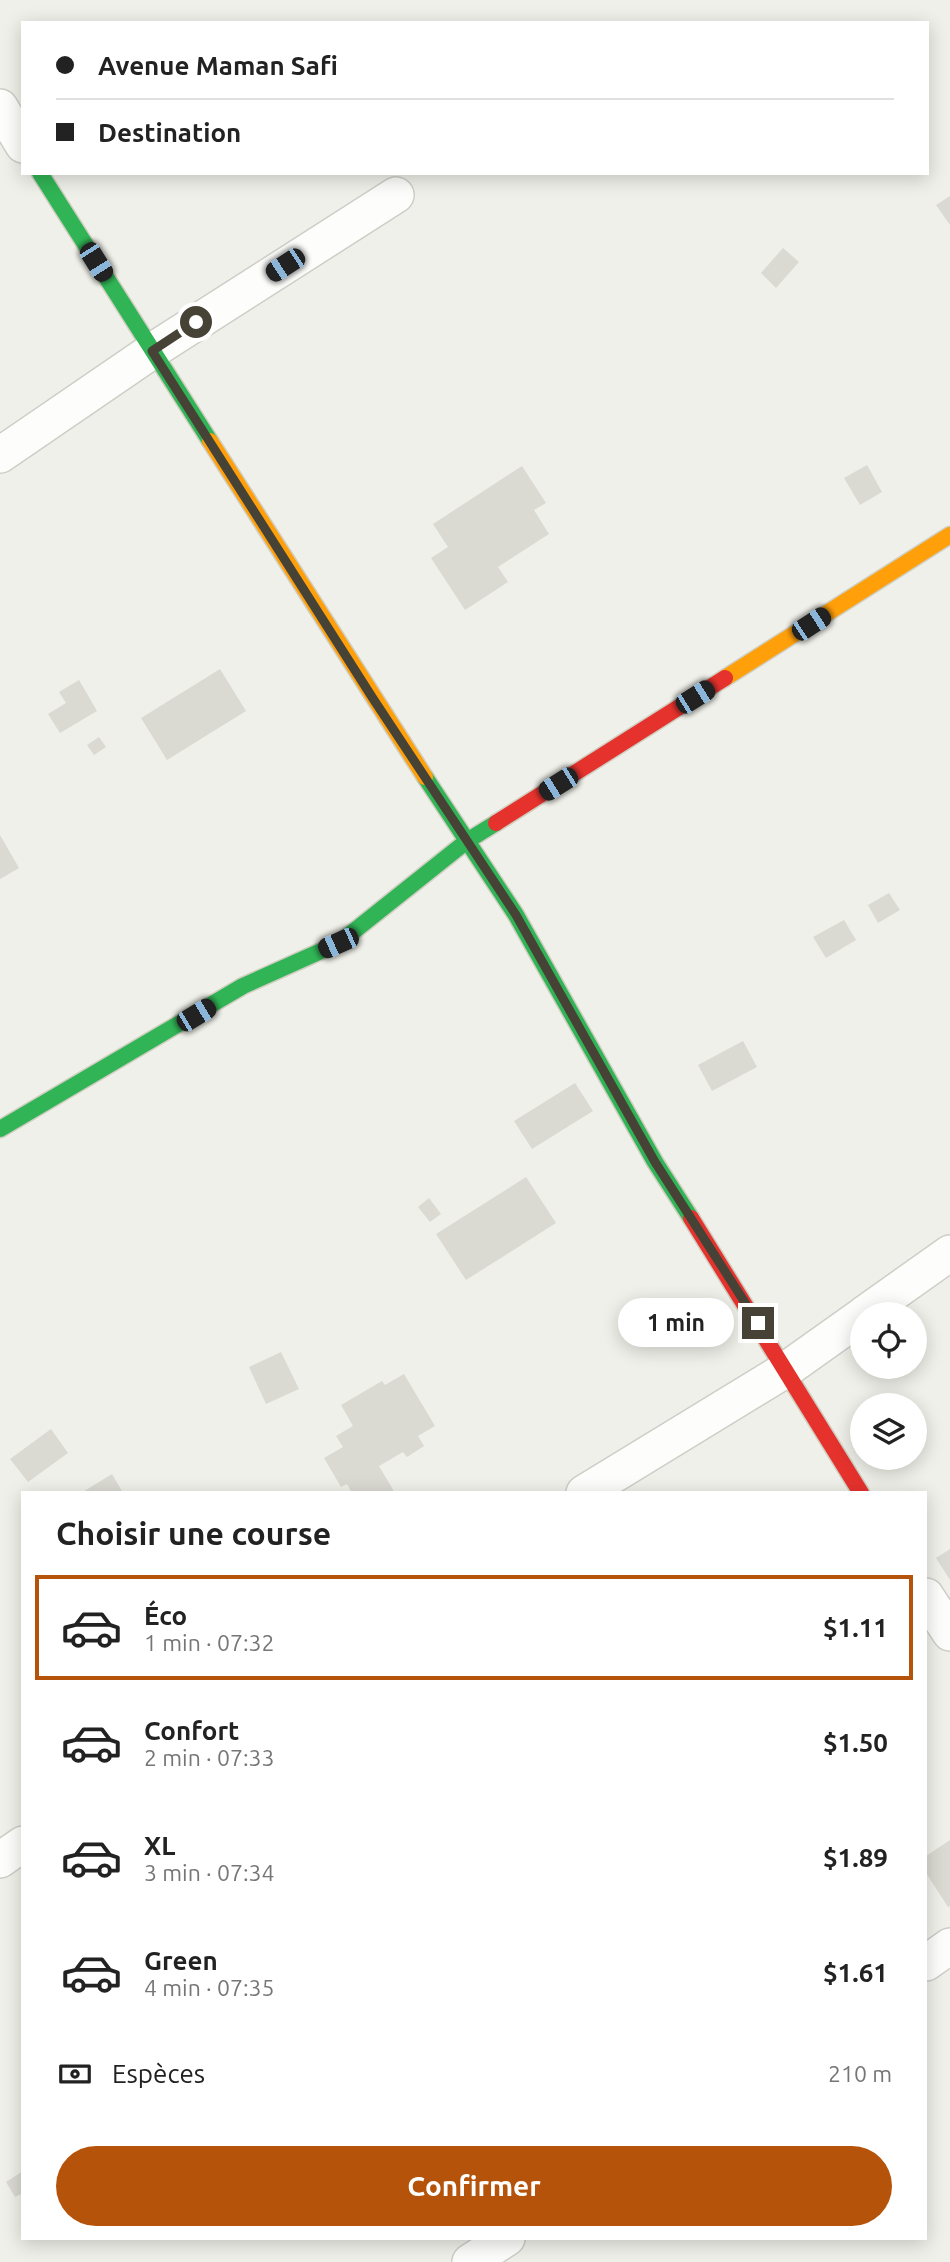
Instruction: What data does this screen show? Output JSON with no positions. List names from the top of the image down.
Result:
{
  "page": {
    "banner": ["Avenue Maman Safi", "Destination"],
    "bubble": "1 min",
    "heading": "Choisir une course",
    "list": [
      {
        "name": "Éco",
        "note": "1 min · 07:32",
        "value": "$1.11"
      },
      {
        "name": "Confort",
        "note": "2 min · 07:33",
        "value": "$1.50"
      },
      {
        "name": "XL",
        "note": "3 min · 07:34",
        "value": "$1.89"
      },
      {
        "name": "Green",
        "note": "4 min · 07:35",
        "value": "$1.61"
      }
    ],
    "pay": ["Espèces", "210 m"],
    "buttons": "Confirmer"
  }
}
